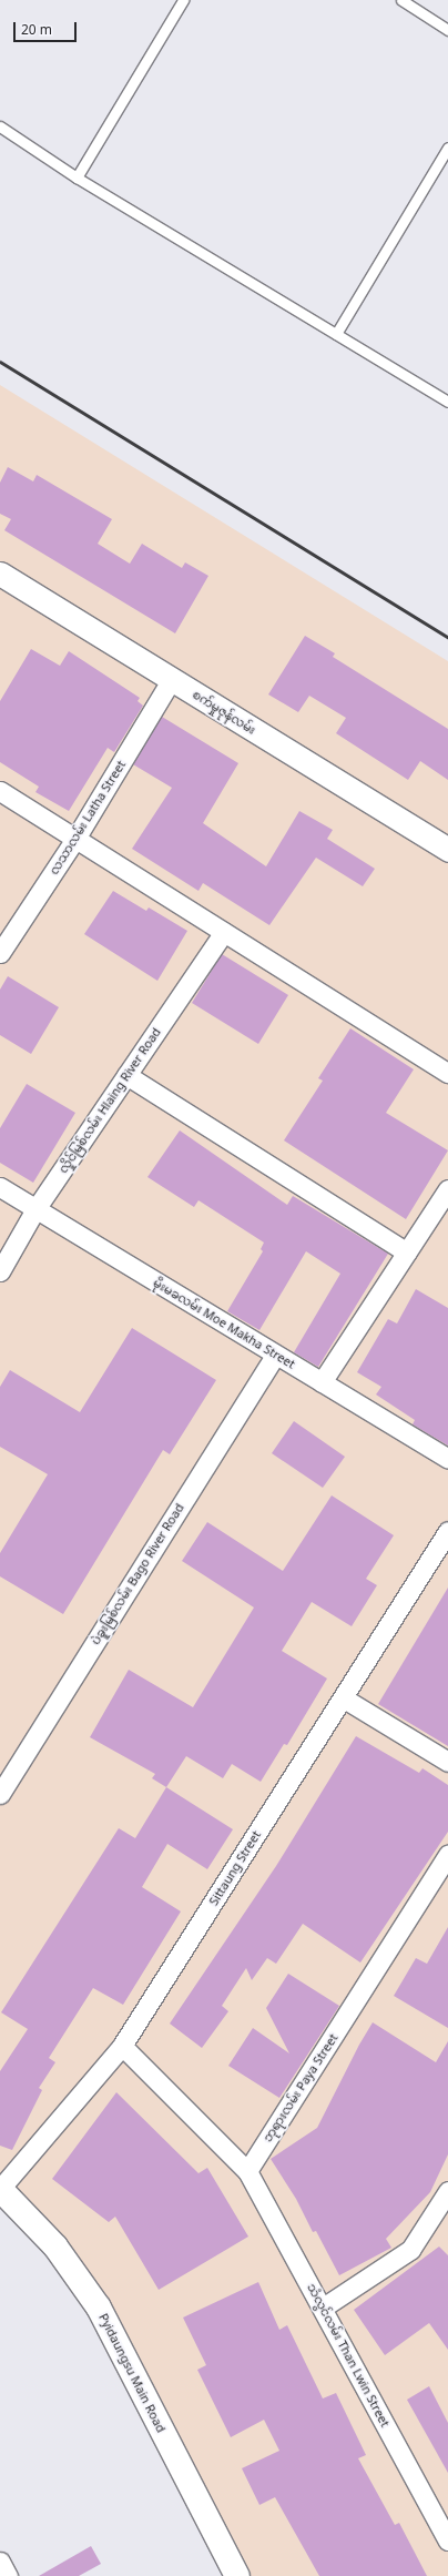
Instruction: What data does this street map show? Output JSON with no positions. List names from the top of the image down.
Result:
{
  "streets": {
    "main road": ["Pyidaungsu Main Road"],
    "street": [
      "စက်မှုဇုန်လမ်း",
      "လသာလမ်း Latha Street",
      "လှိုင်မြစ်လမ်း Hlaing River Road",
      "မိုးမခလမ်း Moe Makha Street",
      "ပဲခူးမြစ်လမ်း Bago River Road",
      "Sittaung Street",
      "ဘုရားလမ်း Paya Street",
      "သံလွင်လမ်း Than Lwin Street"
    ]
  },
  "crossings": [
    ["စက်မှုဇုန်လမ်း", "လသာလမ်း Latha Street"],
    ["လှိုင်မြစ်လမ်း Hlaing River Road", "မိုးမခလမ်း Moe Makha Street"],
    ["မိုးမခလမ်း Moe Makha Street", "ပဲခူးမြစ်လမ်း Bago River Road"],
    ["Sittaung Street", "Pyidaungsu Main Road"],
    ["ဘုရားလမ်း Paya Street", "သံလွင်လမ်း Than Lwin Street"]
  ],
  "scale_bar": "20 m"
}
